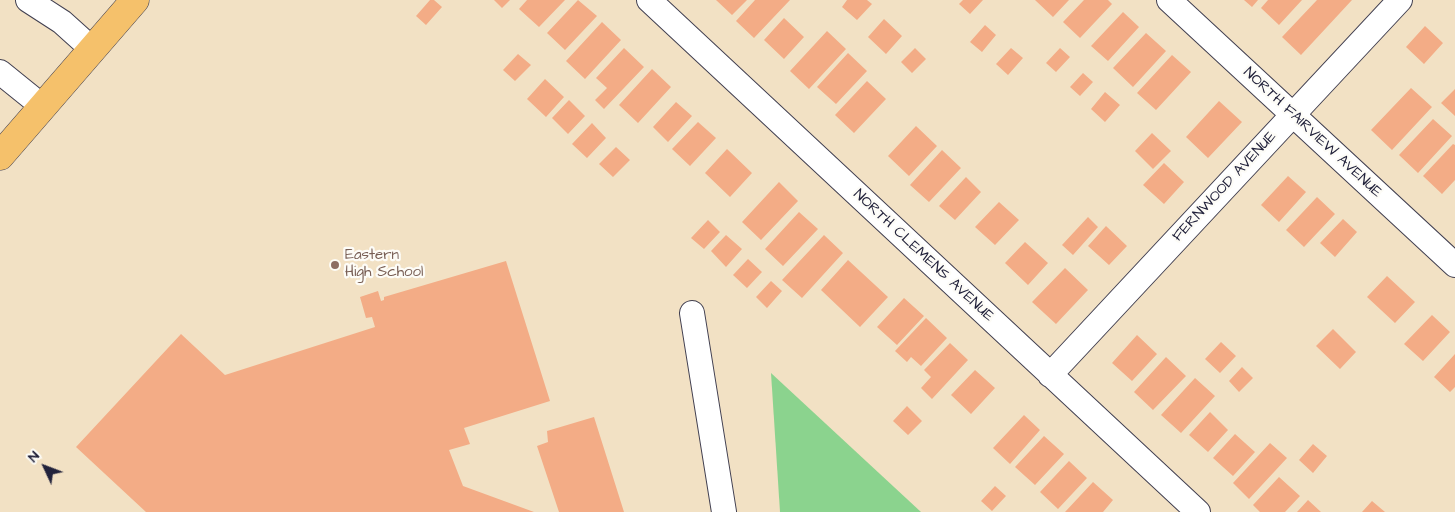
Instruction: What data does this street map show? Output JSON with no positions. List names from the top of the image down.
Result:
{
  "streets": {
    "street": ["NORTH FAIRVIEW AVENUE", "FERNWOOD AVENUE", "NORTH CLEMENS AVENUE"]
  },
  "crossings": [
    ["NORTH FAIRVIEW AVENUE", "FERNWOOD AVENUE"],
    ["FERNWOOD AVENUE", "NORTH CLEMENS AVENUE"]
  ],
  "places": ["Eastern High School"],
  "north": "top left"
}
